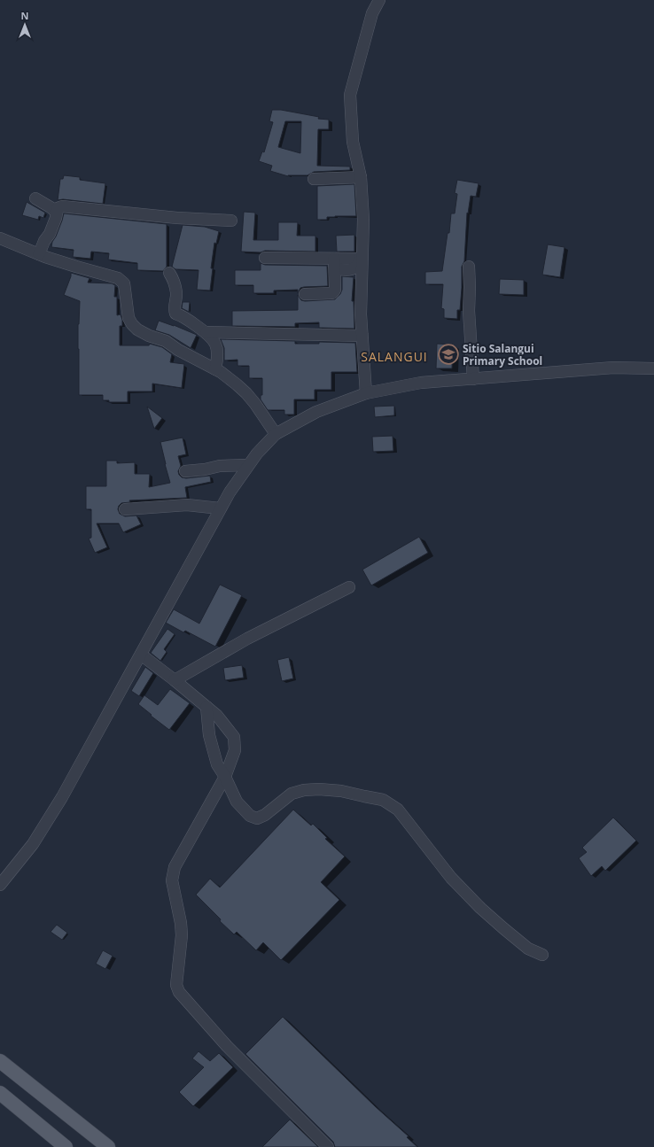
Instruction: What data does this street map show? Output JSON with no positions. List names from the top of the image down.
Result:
{
  "districts": ["SALANGUI"],
  "places": {
    "school or university": ["Sitio Salangui Primary School"]
  },
  "north": "top"
}
